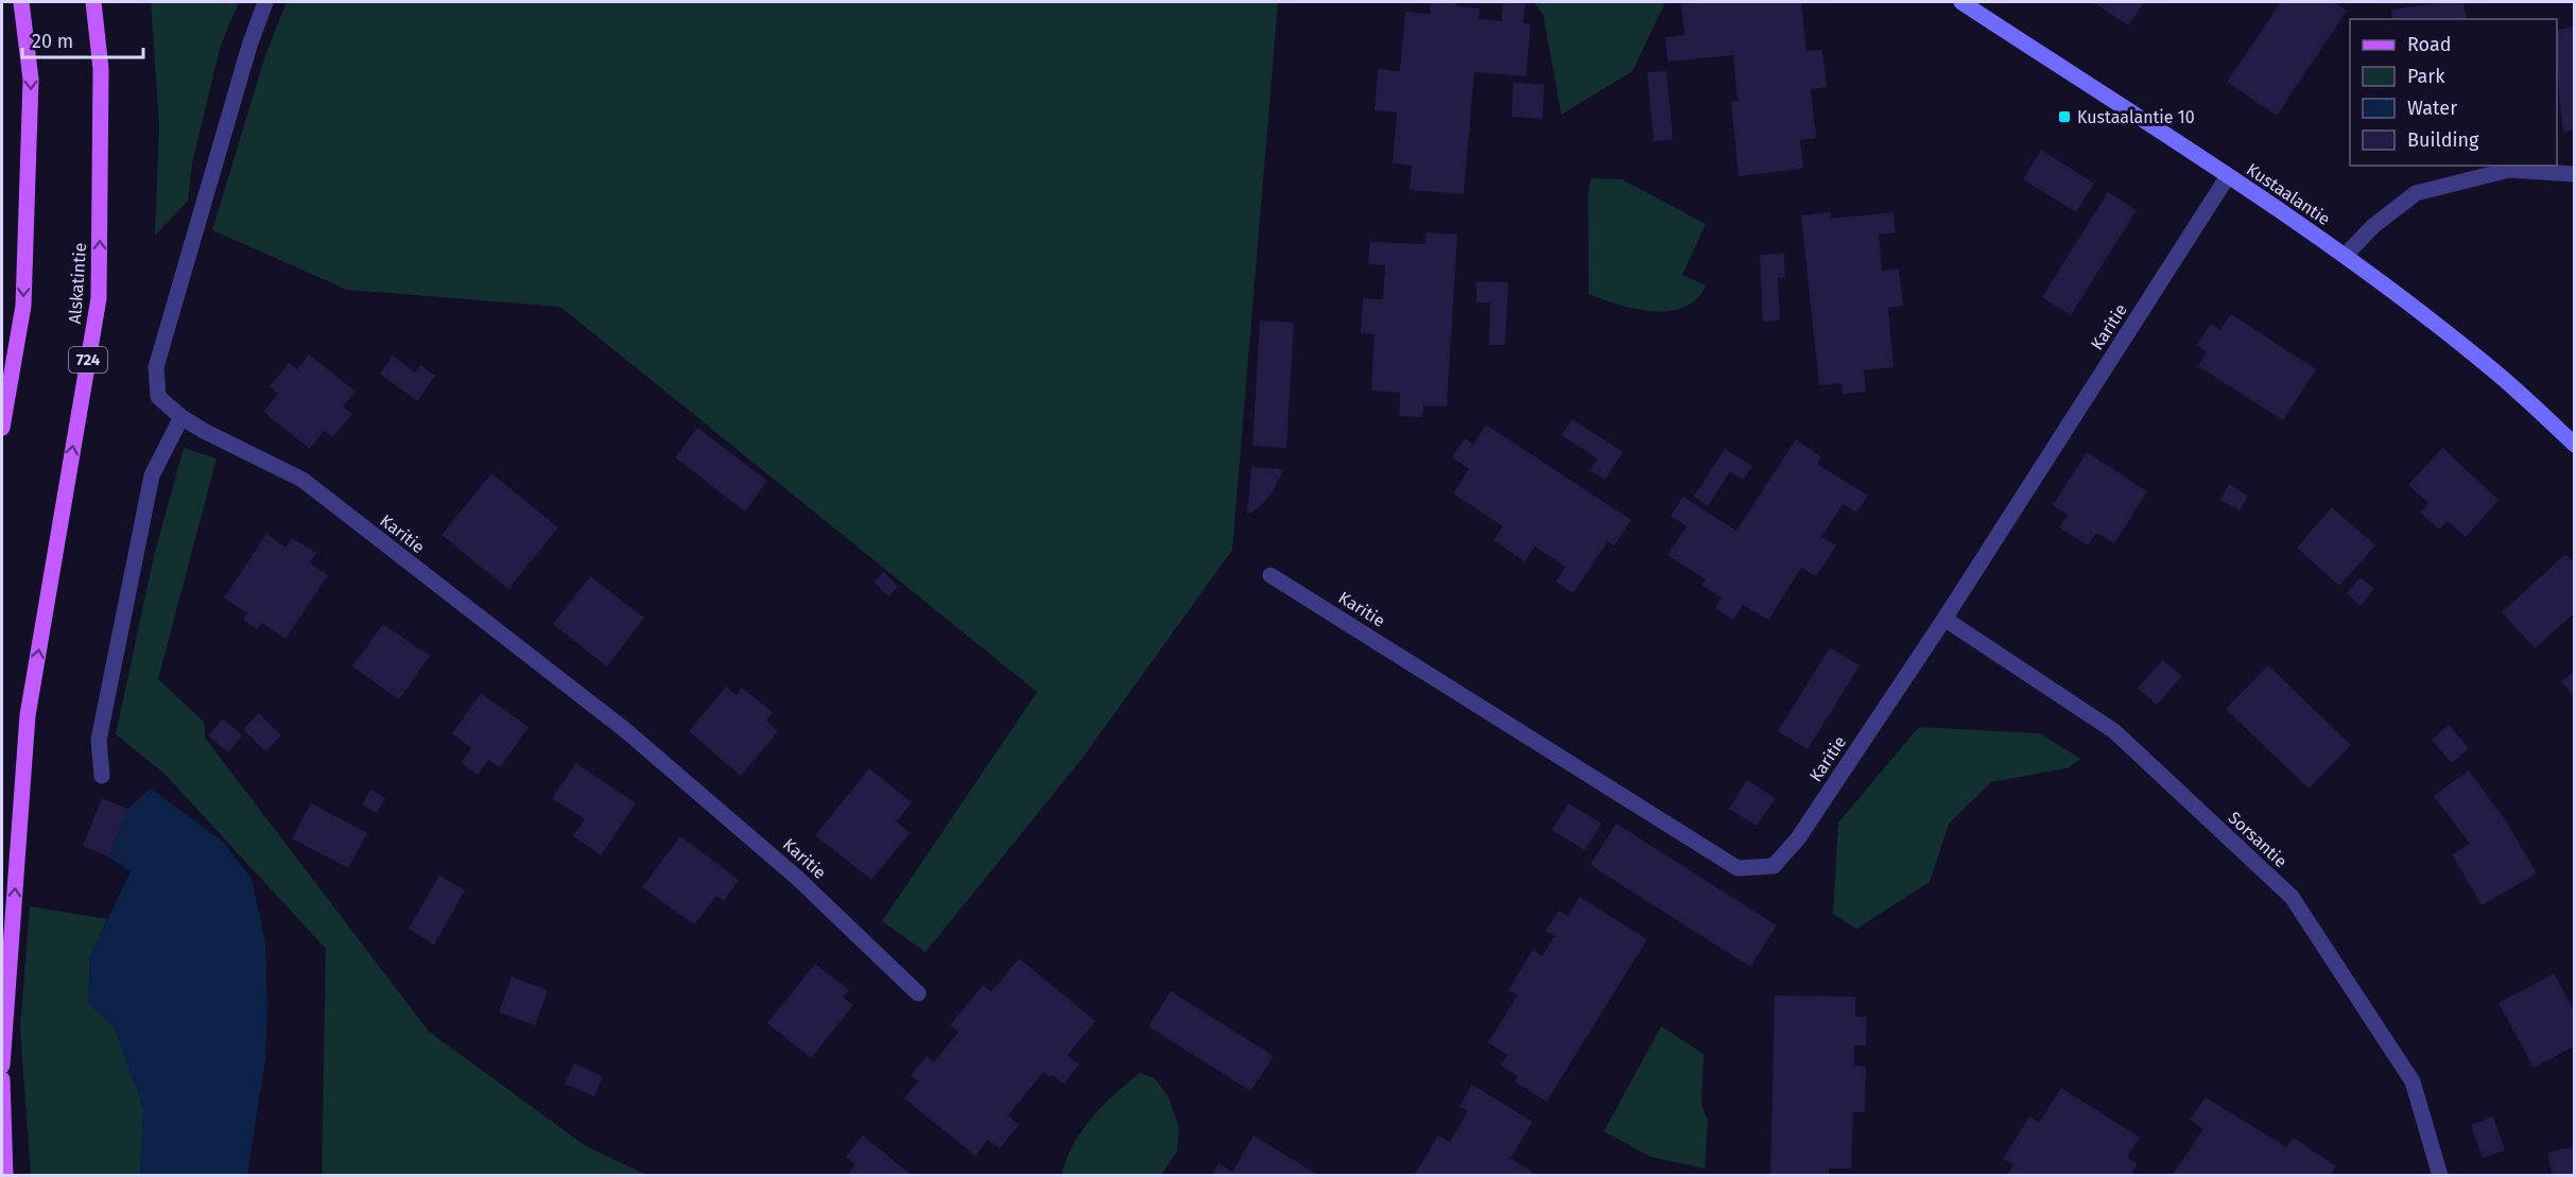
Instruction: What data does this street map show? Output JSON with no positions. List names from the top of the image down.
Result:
{
  "streets": {
    "main road": ["Kustaalantie", "Alskatintie", "724"],
    "street": ["Karitie", "Sorsantie"]
  },
  "crossings": [
    ["Kustaalantie", "Karitie"],
    ["Karitie", "Sorsantie"]
  ],
  "places": {
    "transit": ["Kustaalantie 10"]
  },
  "legend": [
    "Road",
    "Park",
    "Water",
    "Building"
  ],
  "scale_bar": "20 m"
}
